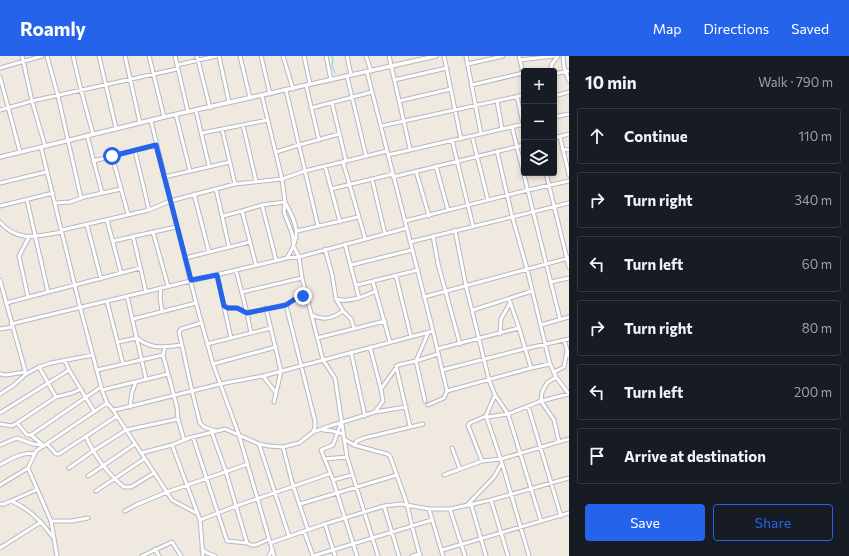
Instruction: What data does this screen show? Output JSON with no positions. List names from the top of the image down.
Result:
{
  "page": {
    "header": "Roamly",
    "nav": ["Map", "Directions", "Saved"],
    "heading": ["10 min", "Walk · 790 m"],
    "map_buttons": ["+", "−"],
    "list": [
      ["Continue", "110 m"],
      ["Turn right", "340 m"],
      ["Turn left", "60 m"],
      ["Turn right", "80 m"],
      ["Turn left", "200 m"],
      "Arrive at destination"
    ],
    "buttons": ["Save", "Share"]
  }
}
